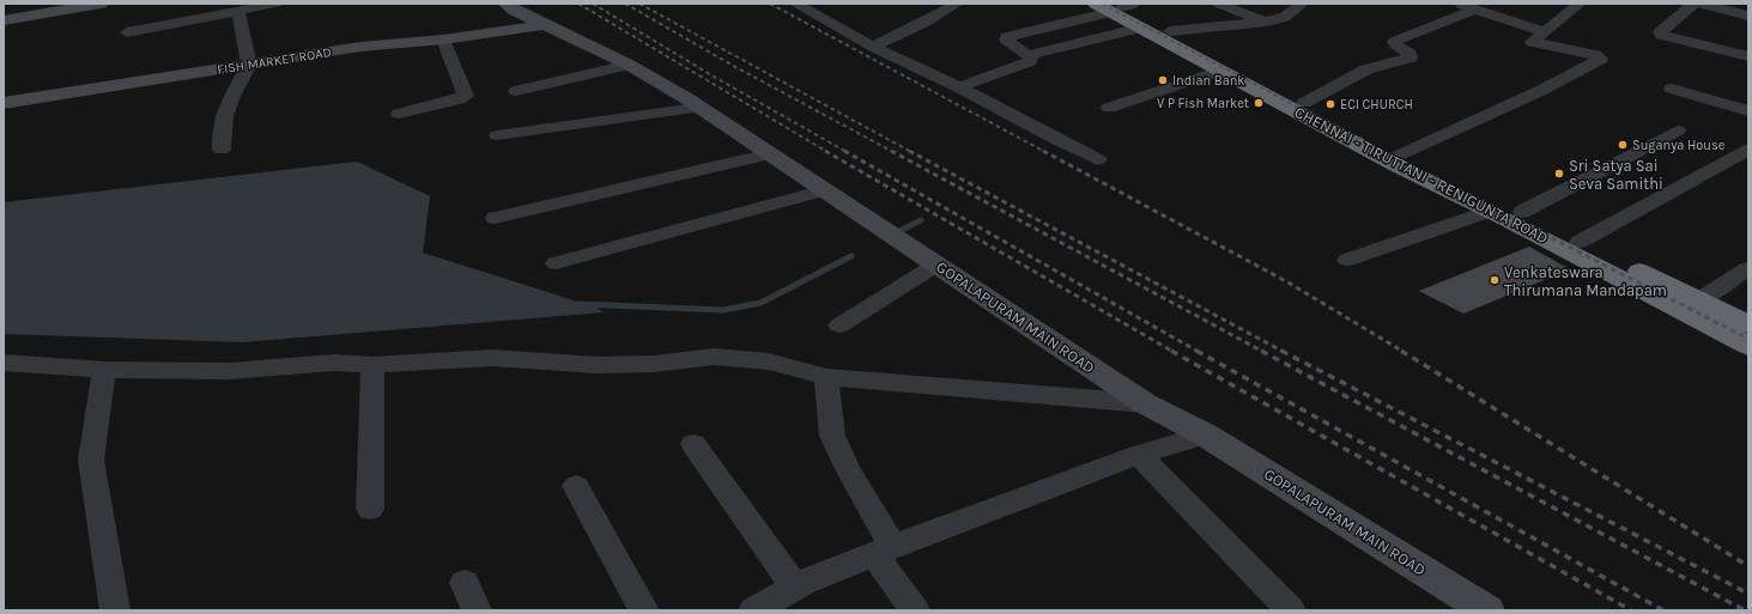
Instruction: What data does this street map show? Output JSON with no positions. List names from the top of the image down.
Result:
{
  "streets": {
    "highway": ["CHENNAI - TIRUTTANI - RENIGUNTA ROAD"],
    "street": ["FISH MARKET ROAD", "GOPALAPURAM MAIN ROAD"]
  },
  "crossings": [
    ["FISH MARKET ROAD", "GOPALAPURAM MAIN ROAD"]
  ],
  "places": [
    "Indian Bank",
    "V P Fish Market",
    "ECI CHURCH",
    "Suganya House",
    "Sri Satya Sai Seva Samithi",
    "Venkateswara Thirumana Mandapam"
  ]
}
